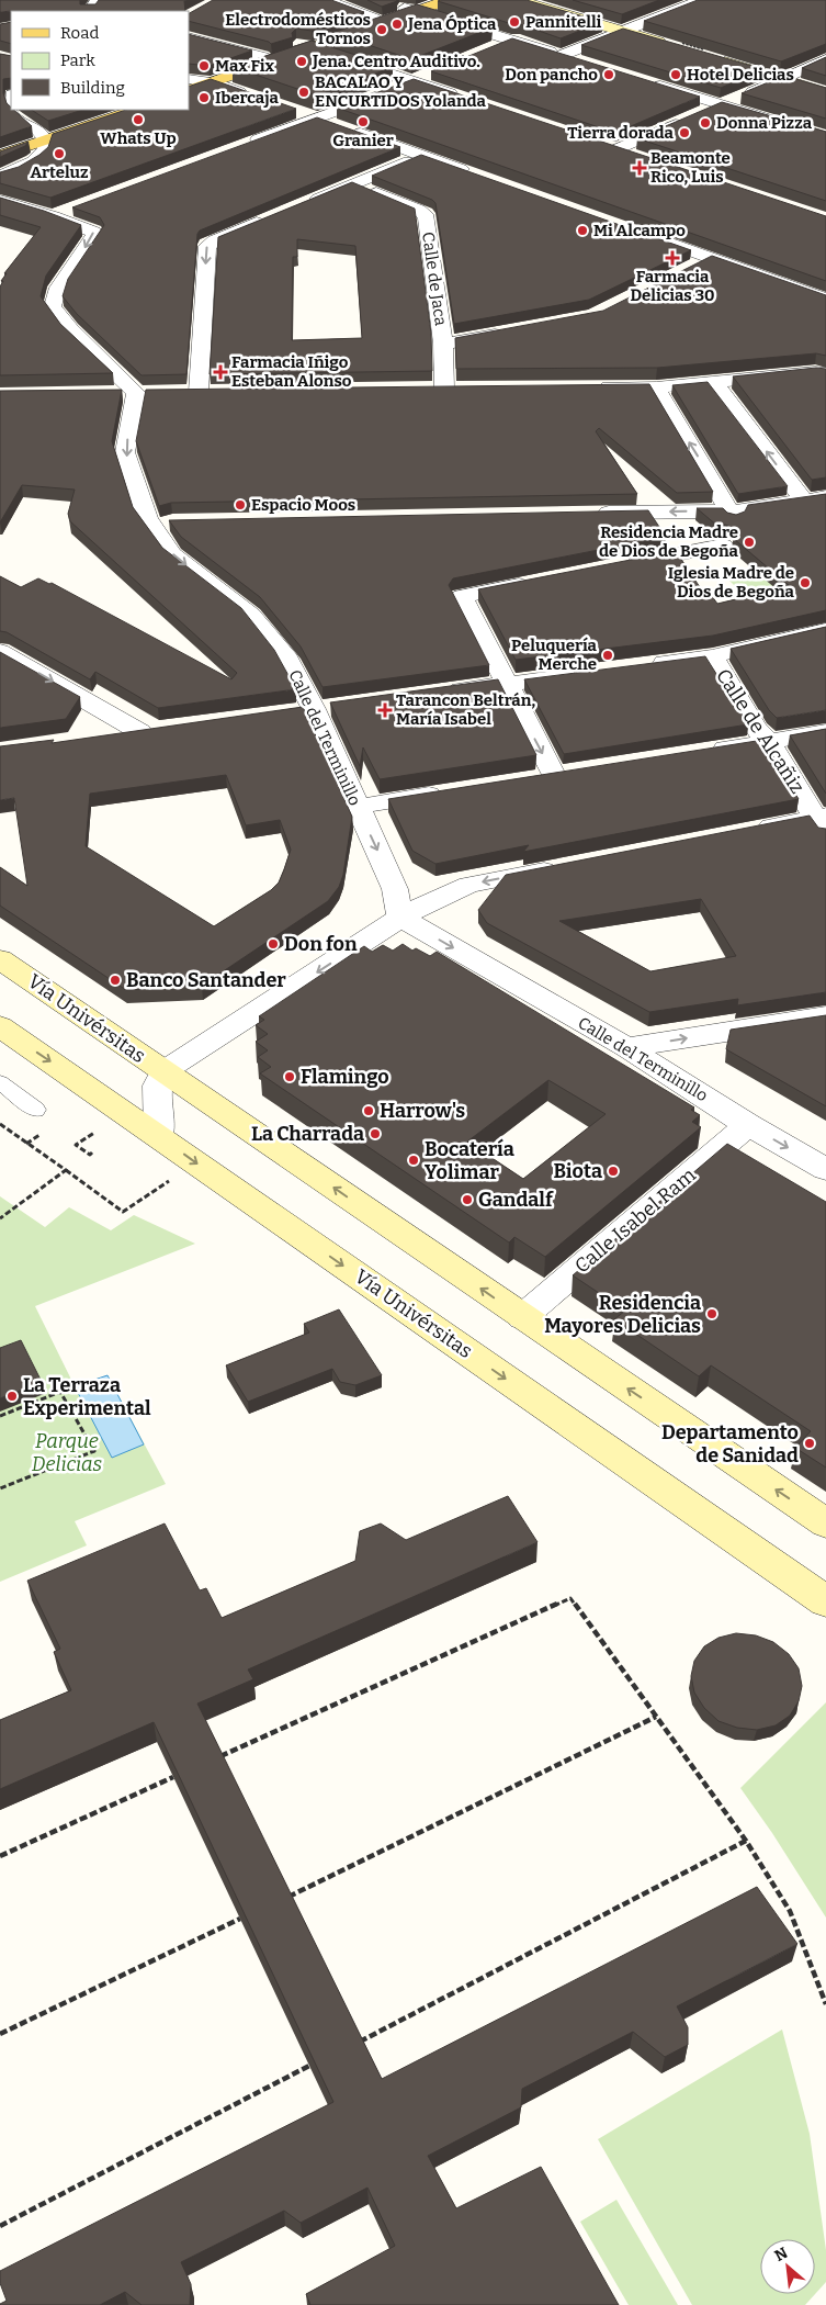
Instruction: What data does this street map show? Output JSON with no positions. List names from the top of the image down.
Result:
{
  "streets": {
    "main road": ["Vía Univérsitas"],
    "street": [
      "Calle de Jaca",
      "Calle de Alcañiz",
      "Calle del Terminillo",
      "Calle Isabel Ram"
    ]
  },
  "crossings": [
    ["Calle del Terminillo", "Calle Isabel Ram"],
    ["Vía Univérsitas", "Calle Isabel Ram"]
  ],
  "one_way": ["Calle del Terminillo"],
  "parks": ["Parque Delicias"],
  "places": {
    "other": [
      "Pannitelli",
      "Jena Óptica",
      "Electrodomésticos Tornos",
      "Jena. Centro Auditivo.",
      "Max Fix",
      "Don pancho",
      "Hotel Delicias",
      "BACALAO Y ENCURTIDOS Yolanda",
      "Ibercaja",
      "Whats Up",
      "Granier",
      "Donna Pizza",
      "Tierra dorada",
      "Arteluz",
      "Mi Alcampo",
      "Espacio Moos",
      "Residencia Madre de Dios de Begoña",
      "Iglesia Madre de Dios de Begoña",
      "Peluquería Merche",
      "Don fon",
      "Banco Santander",
      "Flamingo",
      "Harrow's",
      "La Charrada",
      "Bocatería Yolimar",
      "Biota",
      "Gandalf",
      "Residencia Mayores Delicias",
      "La Terraza Experimental",
      "Departamento de Sanidad"
    ],
    "health": [
      "Beamonte Rico, Luis",
      "Farmacia Delicias 30",
      "Farmacia Iñigo Esteban Alonso",
      "Tarancon Beltrán, María Isabel"
    ]
  },
  "legend": ["Road", "Park", "Building"],
  "north": "top left"
}
